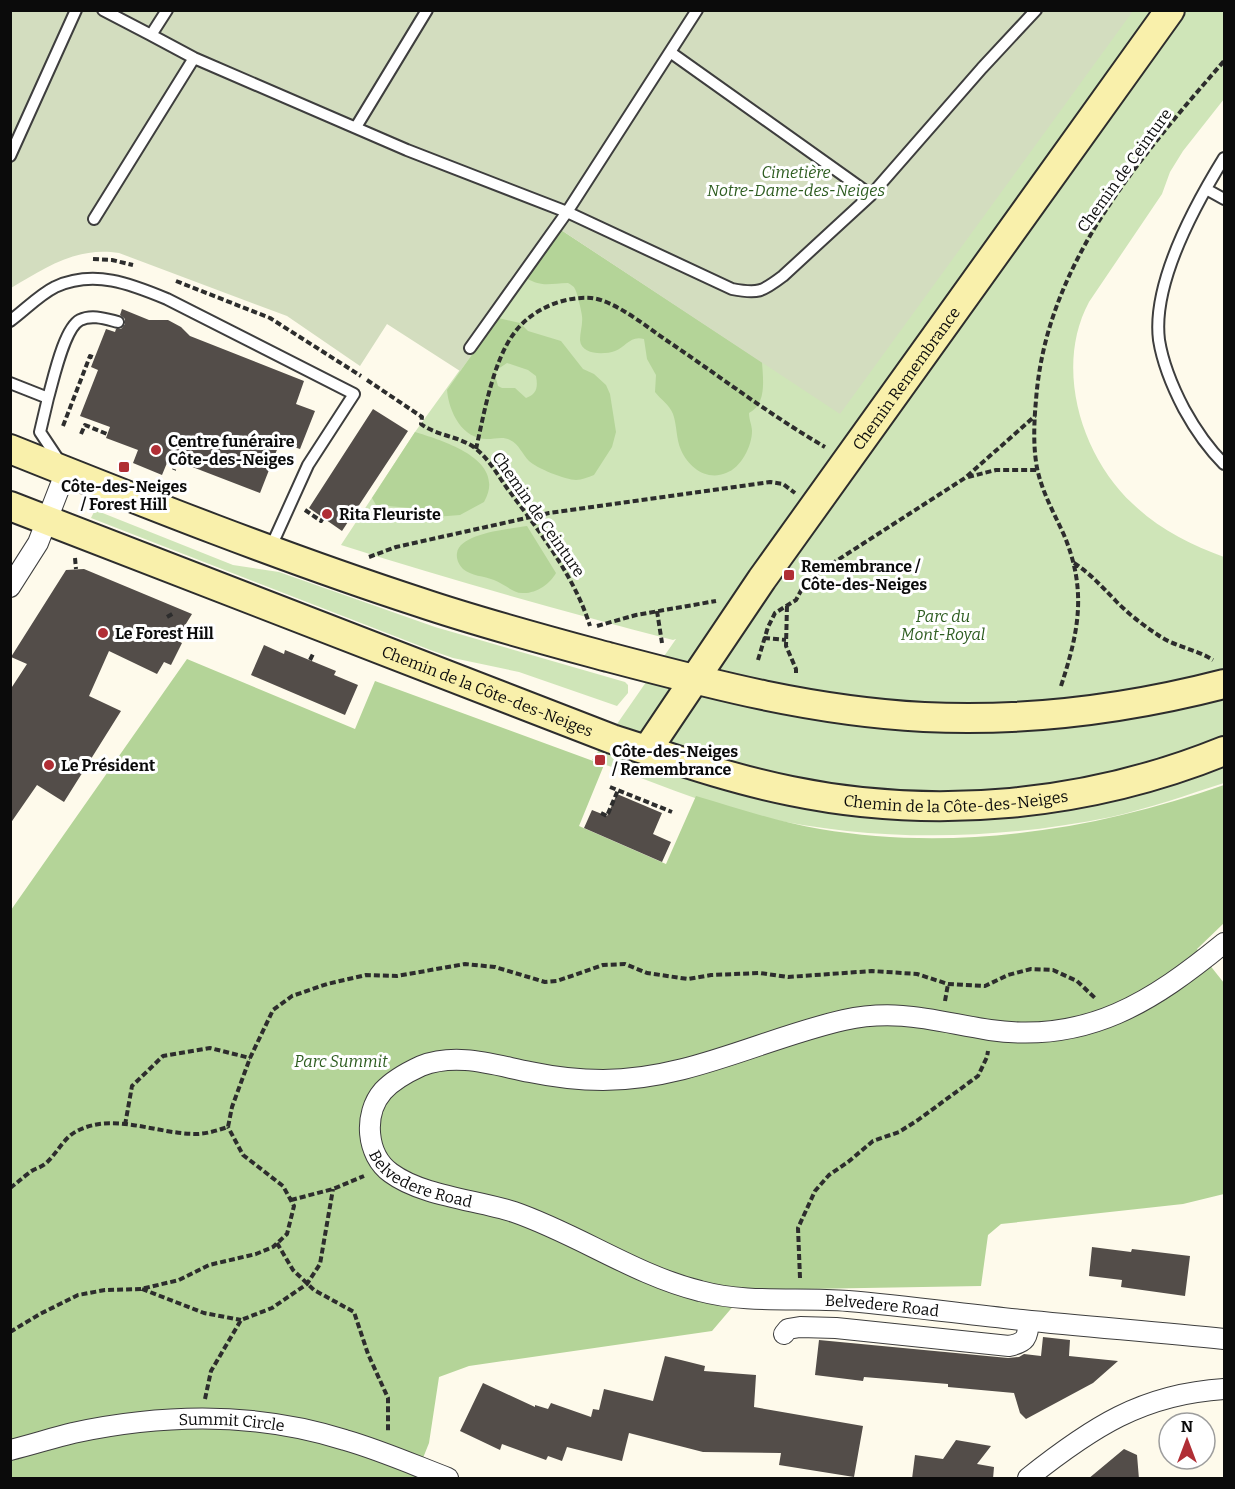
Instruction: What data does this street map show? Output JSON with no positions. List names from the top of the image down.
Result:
{
  "streets": {
    "main road": ["Chemin Remembrance", "Chemin de la Côte-des-Neiges"],
    "street": ["Belvedere Road", "Summit Circle"],
    "path": ["Chemin de Ceinture"]
  },
  "crossings": [
    ["Chemin Remembrance", "Chemin de la Côte-des-Neiges"]
  ],
  "parks": ["Cimetière Notre-Dame-des-Neiges", "Parc du Mont-Royal", "Parc Summit"],
  "places": {
    "other": [
      "Centre funéraire Côte-des-Neiges",
      "Rita Fleuriste",
      "Le Forest Hill",
      "Le Président"
    ],
    "transit": ["Côte-des-Neiges / Forest Hill", "Remembrance / Côte-des-Neiges", "Côte-des-Neiges / Remembrance"]
  },
  "north": "top"
}
